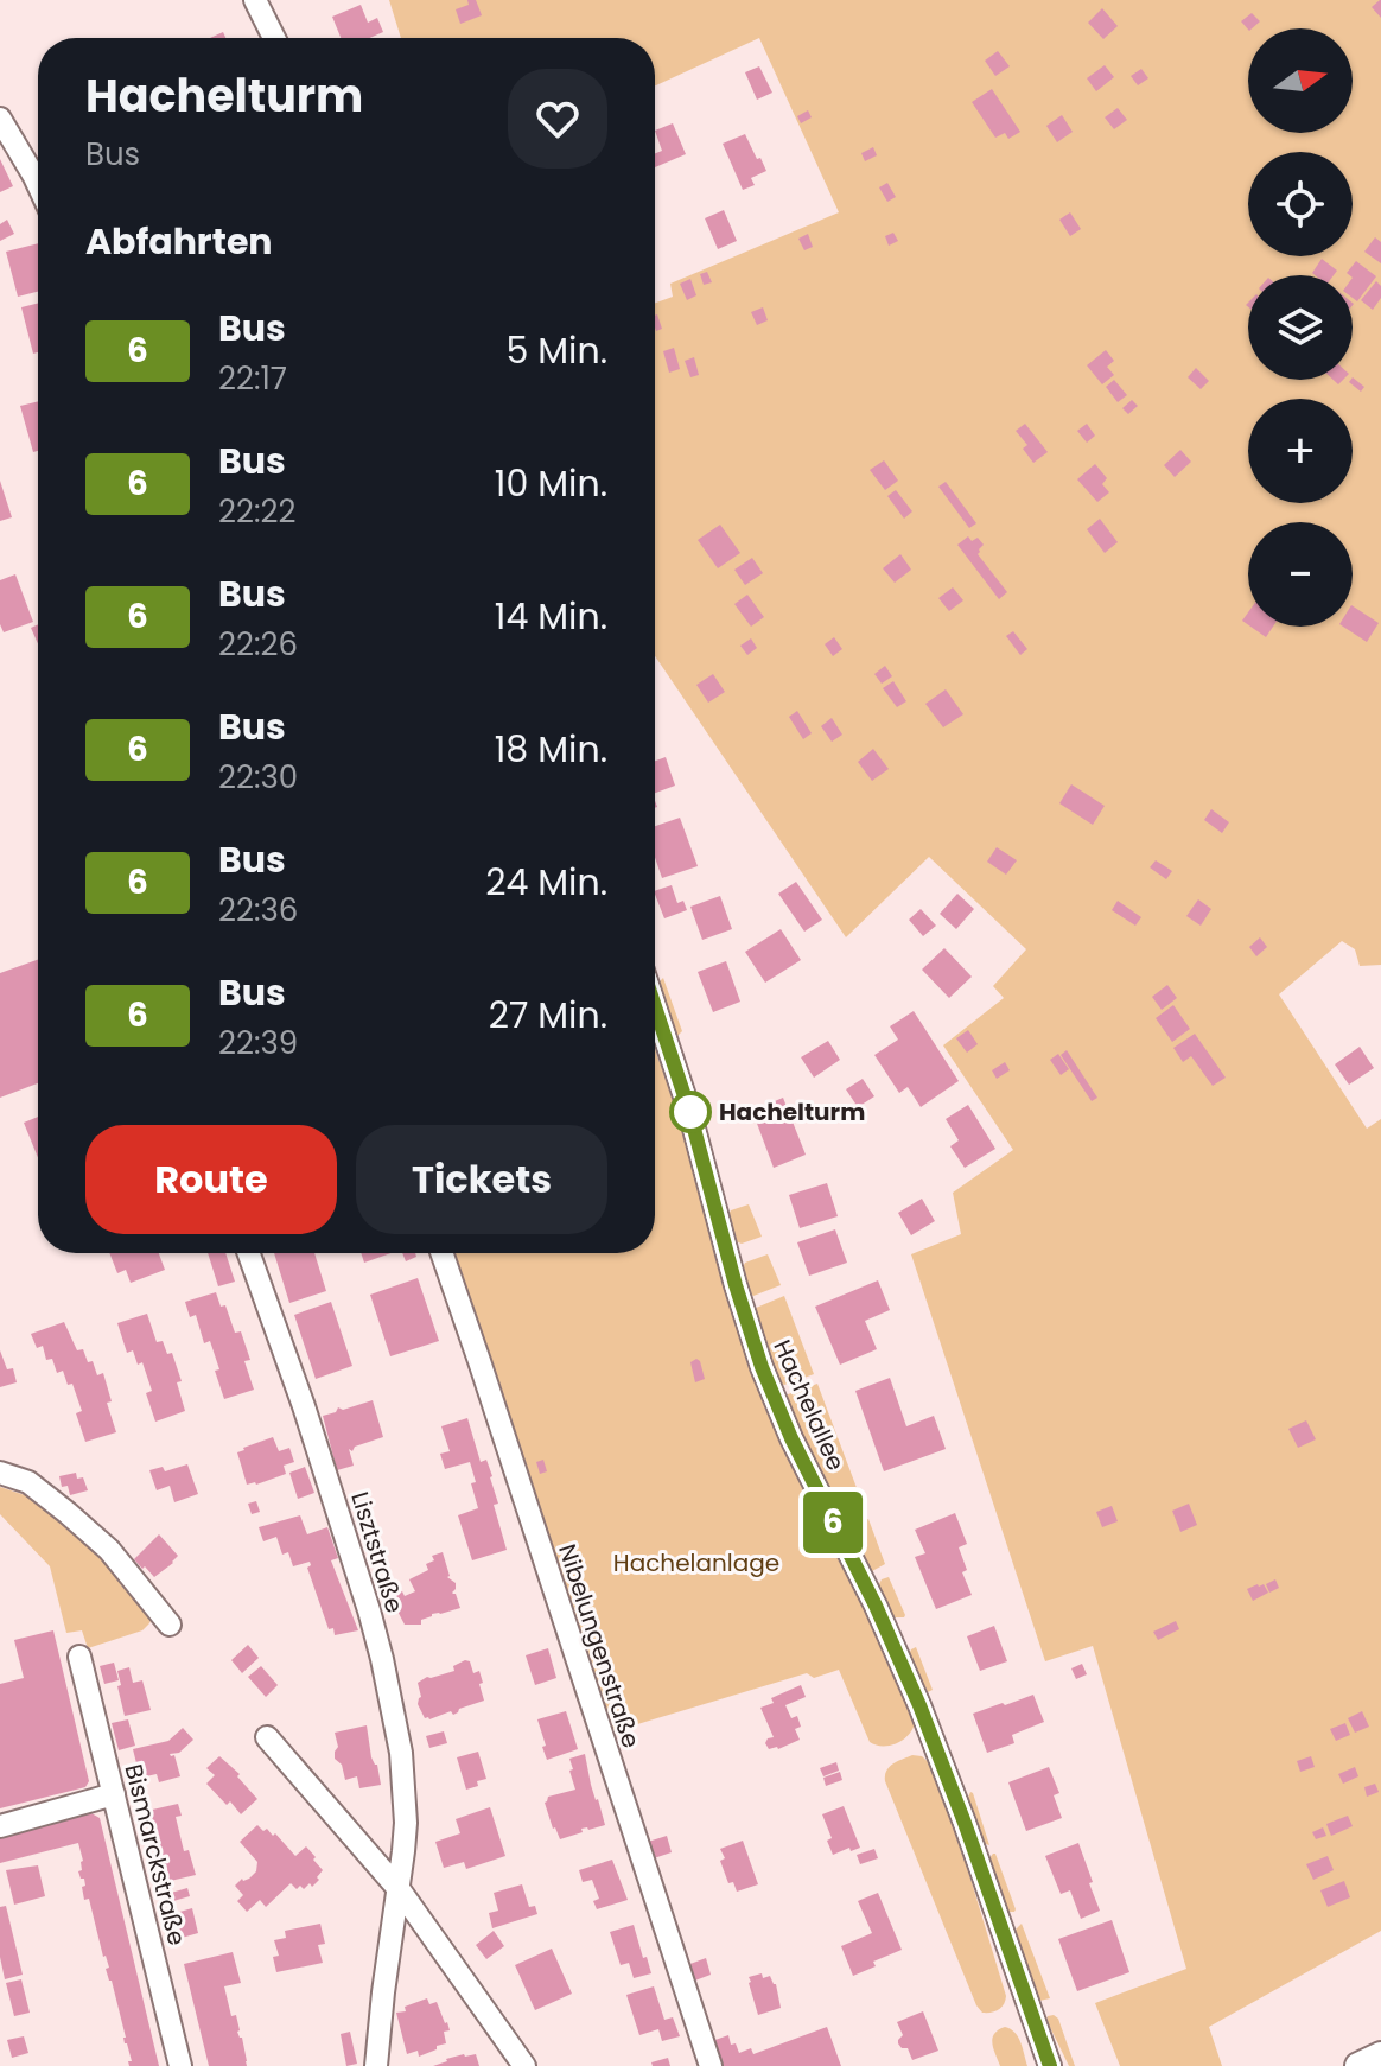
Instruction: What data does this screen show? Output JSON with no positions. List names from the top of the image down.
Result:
{
  "streets": {
    "street": [
      "Hachelallee",
      "Lisztstraße",
      "Nibelungenstraße",
      "Bismarckstraße"
    ]
  },
  "parks": ["Hachelanlage"],
  "places": ["Hachelturm"],
  "lines": ["bus line 6"],
  "north": "right",
  "page": {
    "on_map": "6",
    "map_buttons": ["+", "−"],
    "heading": [
      ["Hachelturm", "Bus"],
      "Abfahrten"
    ],
    "list": [
      {
        "mark": "6",
        "name": "Bus",
        "note": "22:17",
        "value": "5 Min."
      },
      {
        "mark": "6",
        "name": "Bus",
        "note": "22:22",
        "value": "10 Min."
      },
      {
        "mark": "6",
        "name": "Bus",
        "note": "22:26",
        "value": "14 Min."
      },
      {
        "mark": "6",
        "name": "Bus",
        "note": "22:30",
        "value": "18 Min."
      },
      {
        "mark": "6",
        "name": "Bus",
        "note": "22:36",
        "value": "24 Min."
      },
      {
        "mark": "6",
        "name": "Bus",
        "note": "22:39",
        "value": "27 Min."
      }
    ],
    "buttons": ["Route", "Tickets"]
  }
}
